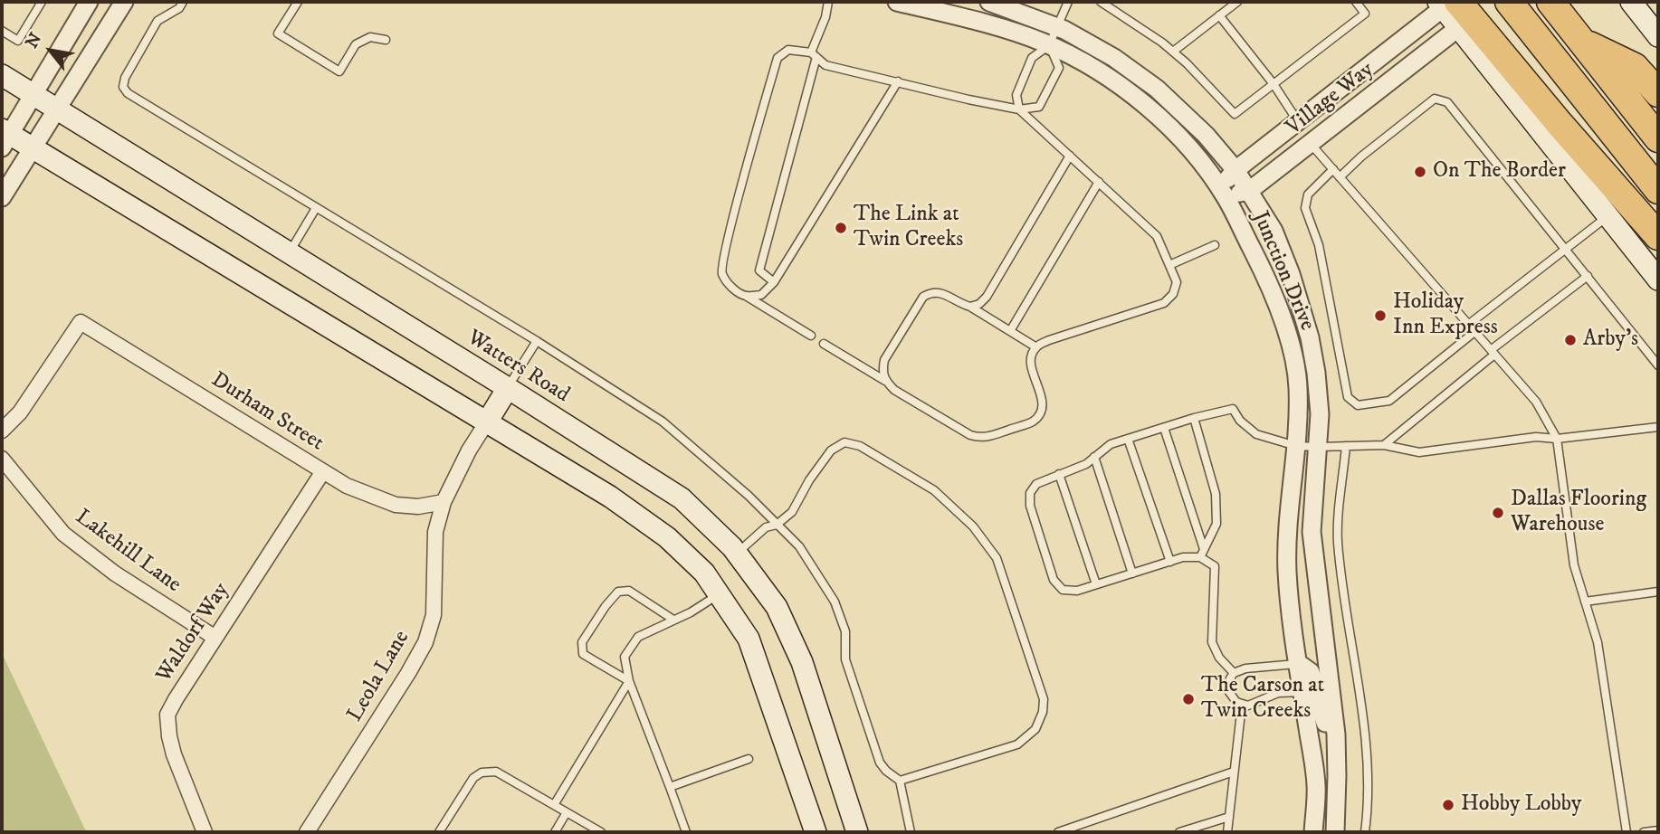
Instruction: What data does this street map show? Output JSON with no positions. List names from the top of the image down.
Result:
{
  "streets": {
    "main road": ["Watters Road"],
    "street": [
      "Village Way",
      "Junction Drive",
      "Durham Street",
      "Lakehill Lane",
      "Waldorf Way",
      "Leola Lane"
    ]
  },
  "crossings": [
    ["Village Way", "Junction Drive"],
    ["Durham Street", "Waldorf Way"],
    ["Durham Street", "Leola Lane"],
    ["Lakehill Lane", "Waldorf Way"]
  ],
  "places": [
    "On The Border",
    "The Link at Twin Creeks",
    "Holiday Inn Express",
    "Arby's",
    "Dallas Flooring Warehouse",
    "The Carson at Twin Creeks",
    "Hobby Lobby"
  ],
  "north": "top left"
}
